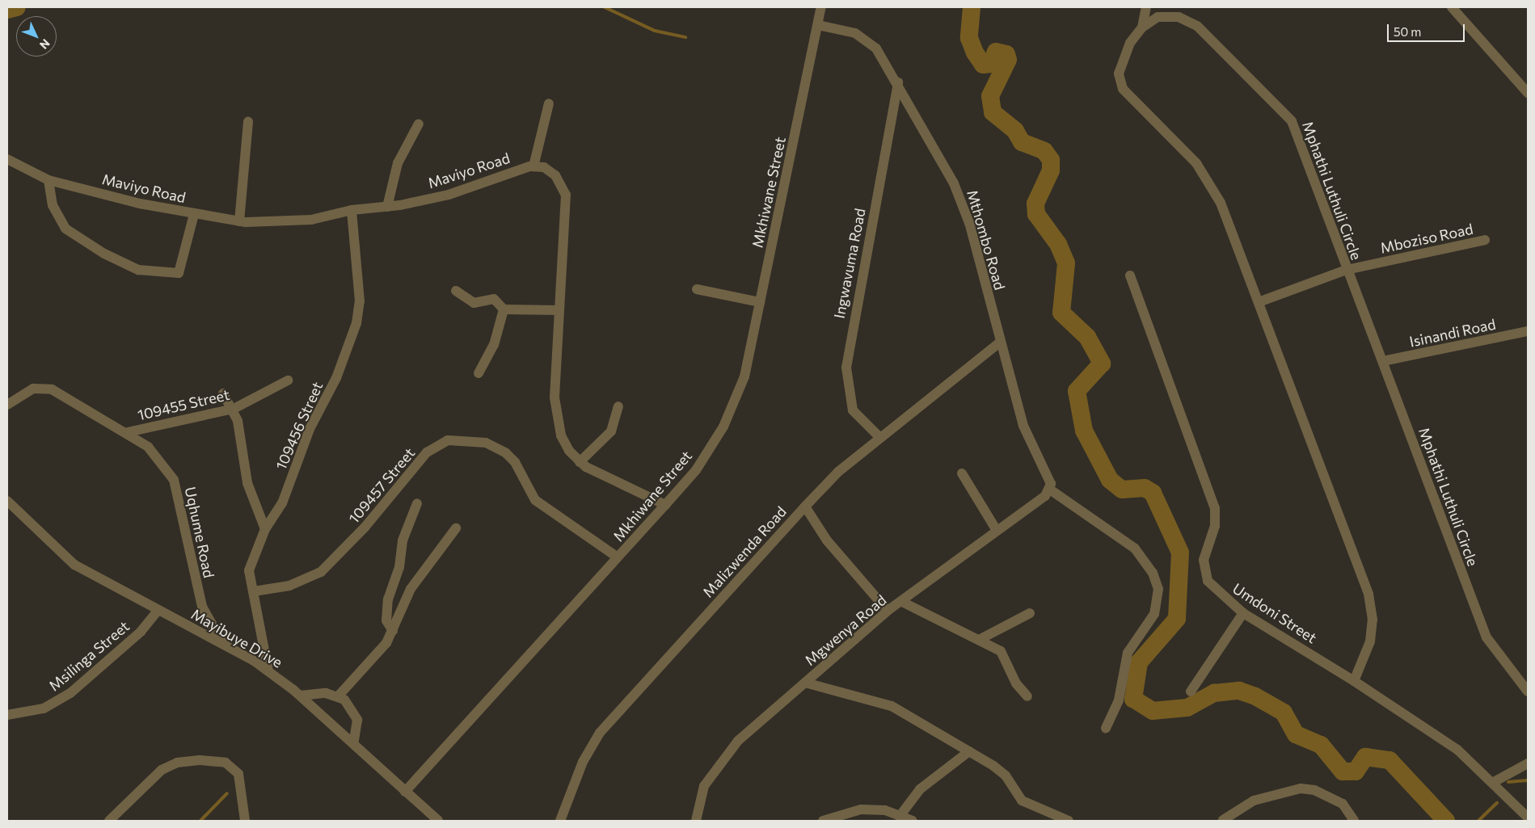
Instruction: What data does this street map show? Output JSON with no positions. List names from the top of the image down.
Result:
{
  "streets": {
    "street": [
      "Maviyo Road",
      "Mphathi Luthuli Circle",
      "Mkhiwane Street",
      "Mboziso Road",
      "Mthombo Road",
      "Ingwavuma Road",
      "Isinandi Road",
      "109455 Street",
      "109456 Street",
      "109457 Street",
      "Uqhume Road",
      "Malizwenda Road",
      "Umdoni Street",
      "Mgwenya Road",
      "Mayibuye Drive",
      "Msilinga Street"
    ]
  },
  "crossings": [
    ["Maviyo Road", "109456 Street"],
    ["Mphathi Luthuli Circle", "Mboziso Road"],
    ["Mphathi Luthuli Circle", "Isinandi Road"],
    ["Mphathi Luthuli Circle", "Umdoni Street"],
    ["Mkhiwane Street", "Mthombo Road"],
    ["Mkhiwane Street", "109457 Street"],
    ["Mkhiwane Street", "Mayibuye Drive"],
    ["Mthombo Road", "Ingwavuma Road"],
    ["Mthombo Road", "Malizwenda Road"],
    ["Mthombo Road", "Mgwenya Road"],
    ["Ingwavuma Road", "Malizwenda Road"],
    ["109455 Street", "Uqhume Road"],
    ["109456 Street", "109457 Street"],
    ["109456 Street", "Mayibuye Drive"],
    ["Uqhume Road", "Mayibuye Drive"],
    ["Mayibuye Drive", "Msilinga Street"]
  ],
  "scale_bar": "50 m",
  "north": "bottom right"
}
